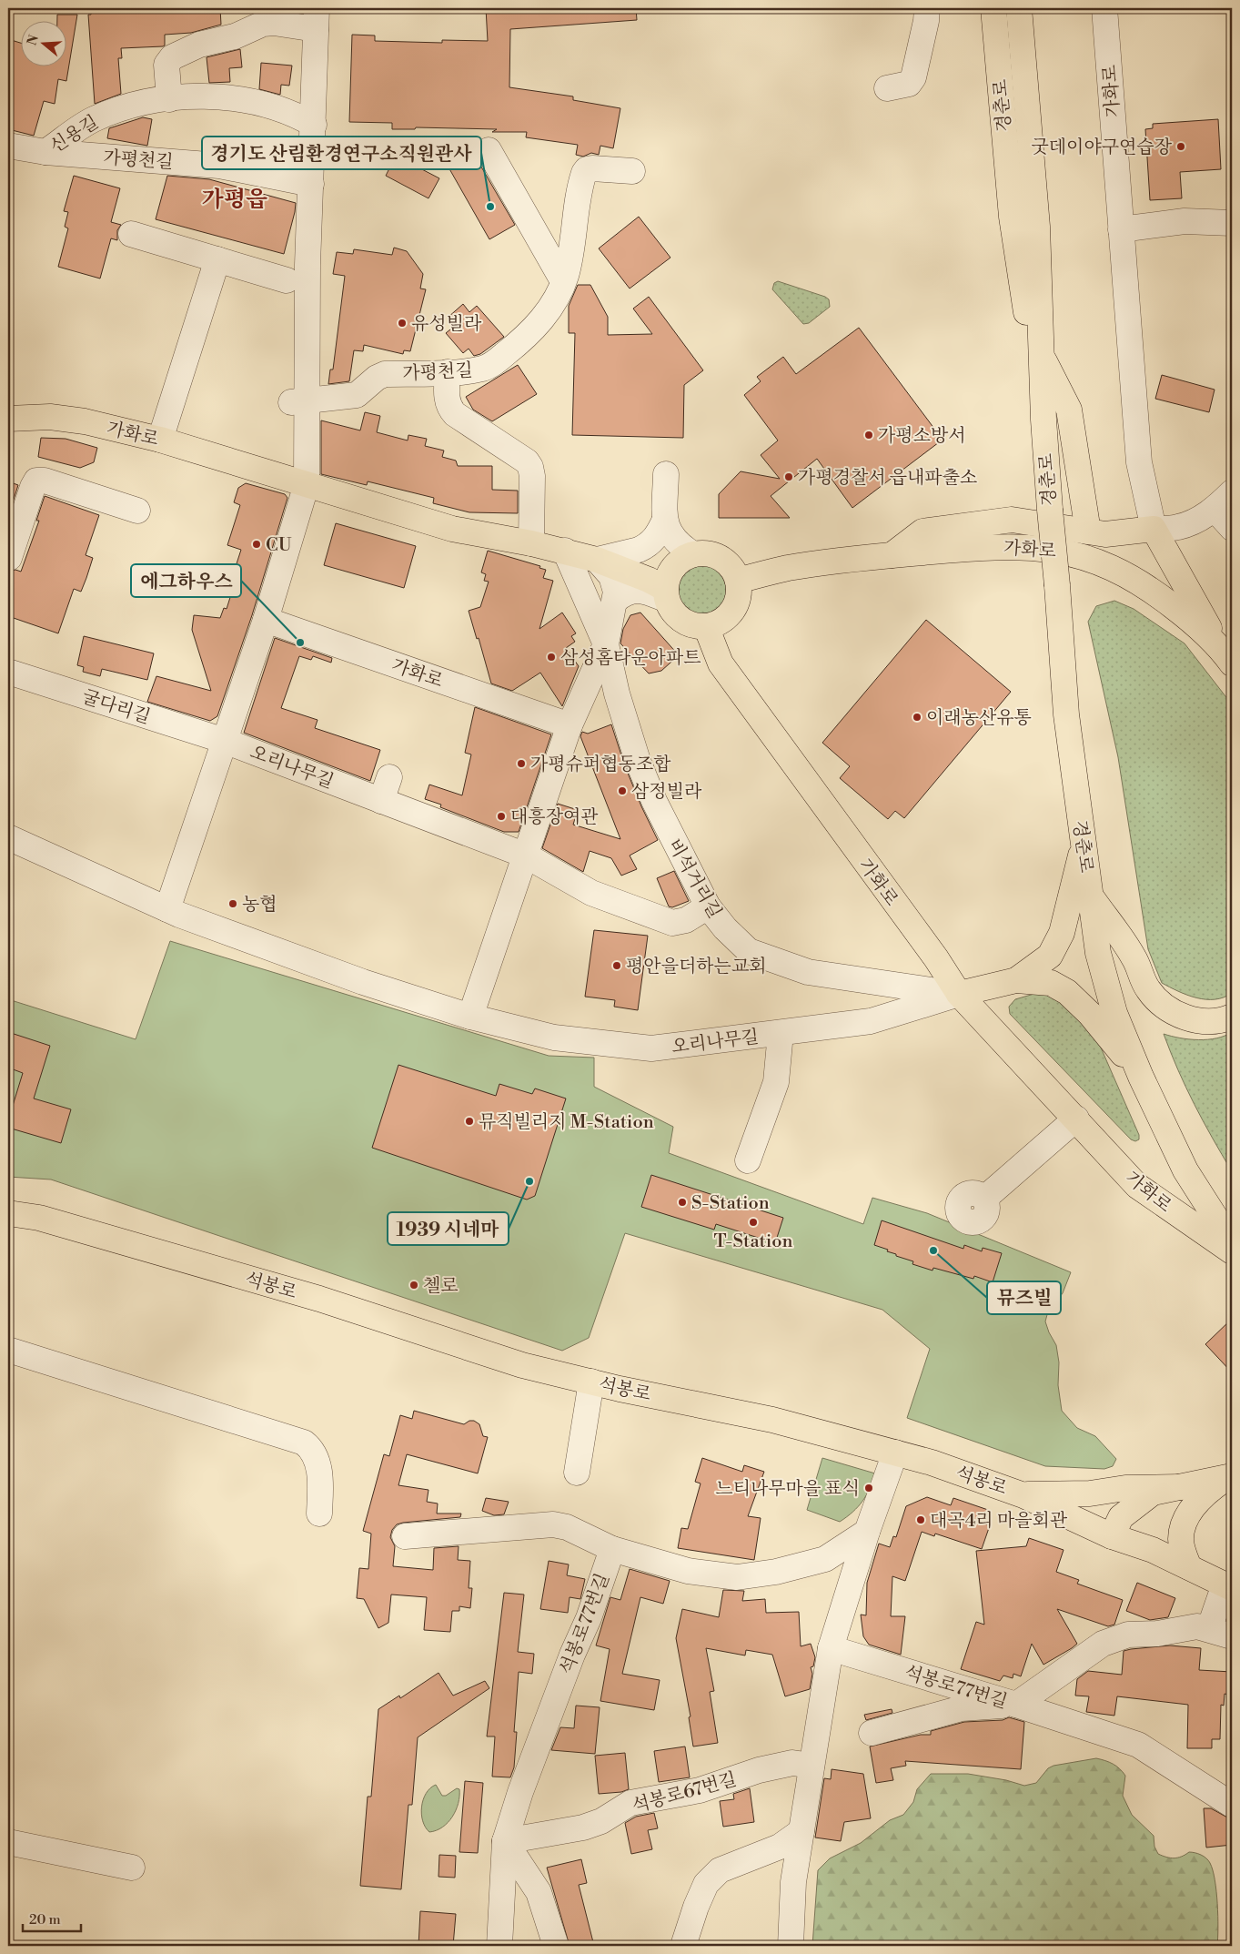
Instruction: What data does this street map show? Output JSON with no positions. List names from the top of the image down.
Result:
{
  "streets": {
    "main road": ["가화로", "경춘로", "석봉로"],
    "street": [
      "신용길",
      "가평천길",
      "굴다리길",
      "오리나무길",
      "비석거리길",
      "석봉로77번길",
      "석봉로67번길"
    ]
  },
  "crossings": [
    ["가화로", "오리나무길"],
    ["가화로", "비석거리길"],
    ["신용길", "가평천길"],
    ["굴다리길", "오리나무길"],
    ["오리나무길", "비석거리길"],
    ["석봉로77번길", "석봉로67번길"]
  ],
  "districts": ["가평읍"],
  "places": [
    "굿데이야구연습장",
    "경기도 산림환경연구소직원관사",
    "유성빌라",
    "가평소방서",
    "가평경찰서 읍내파출소",
    "CU",
    "에그하우스",
    "삼성홈타운아파트",
    "이래농산유통",
    "가평슈퍼협동조합",
    "삼정빌라",
    "대흥장여관",
    "농협",
    "평안을더하는교회",
    "뮤직빌리지 M-Station",
    "1939 시네마",
    "S-Station",
    "T-Station",
    "뮤즈빌",
    "첼로",
    "느티나무마을 표식",
    "대곡4리 마을회관"
  ],
  "scale_bar": "20 m",
  "north": "left"
}
